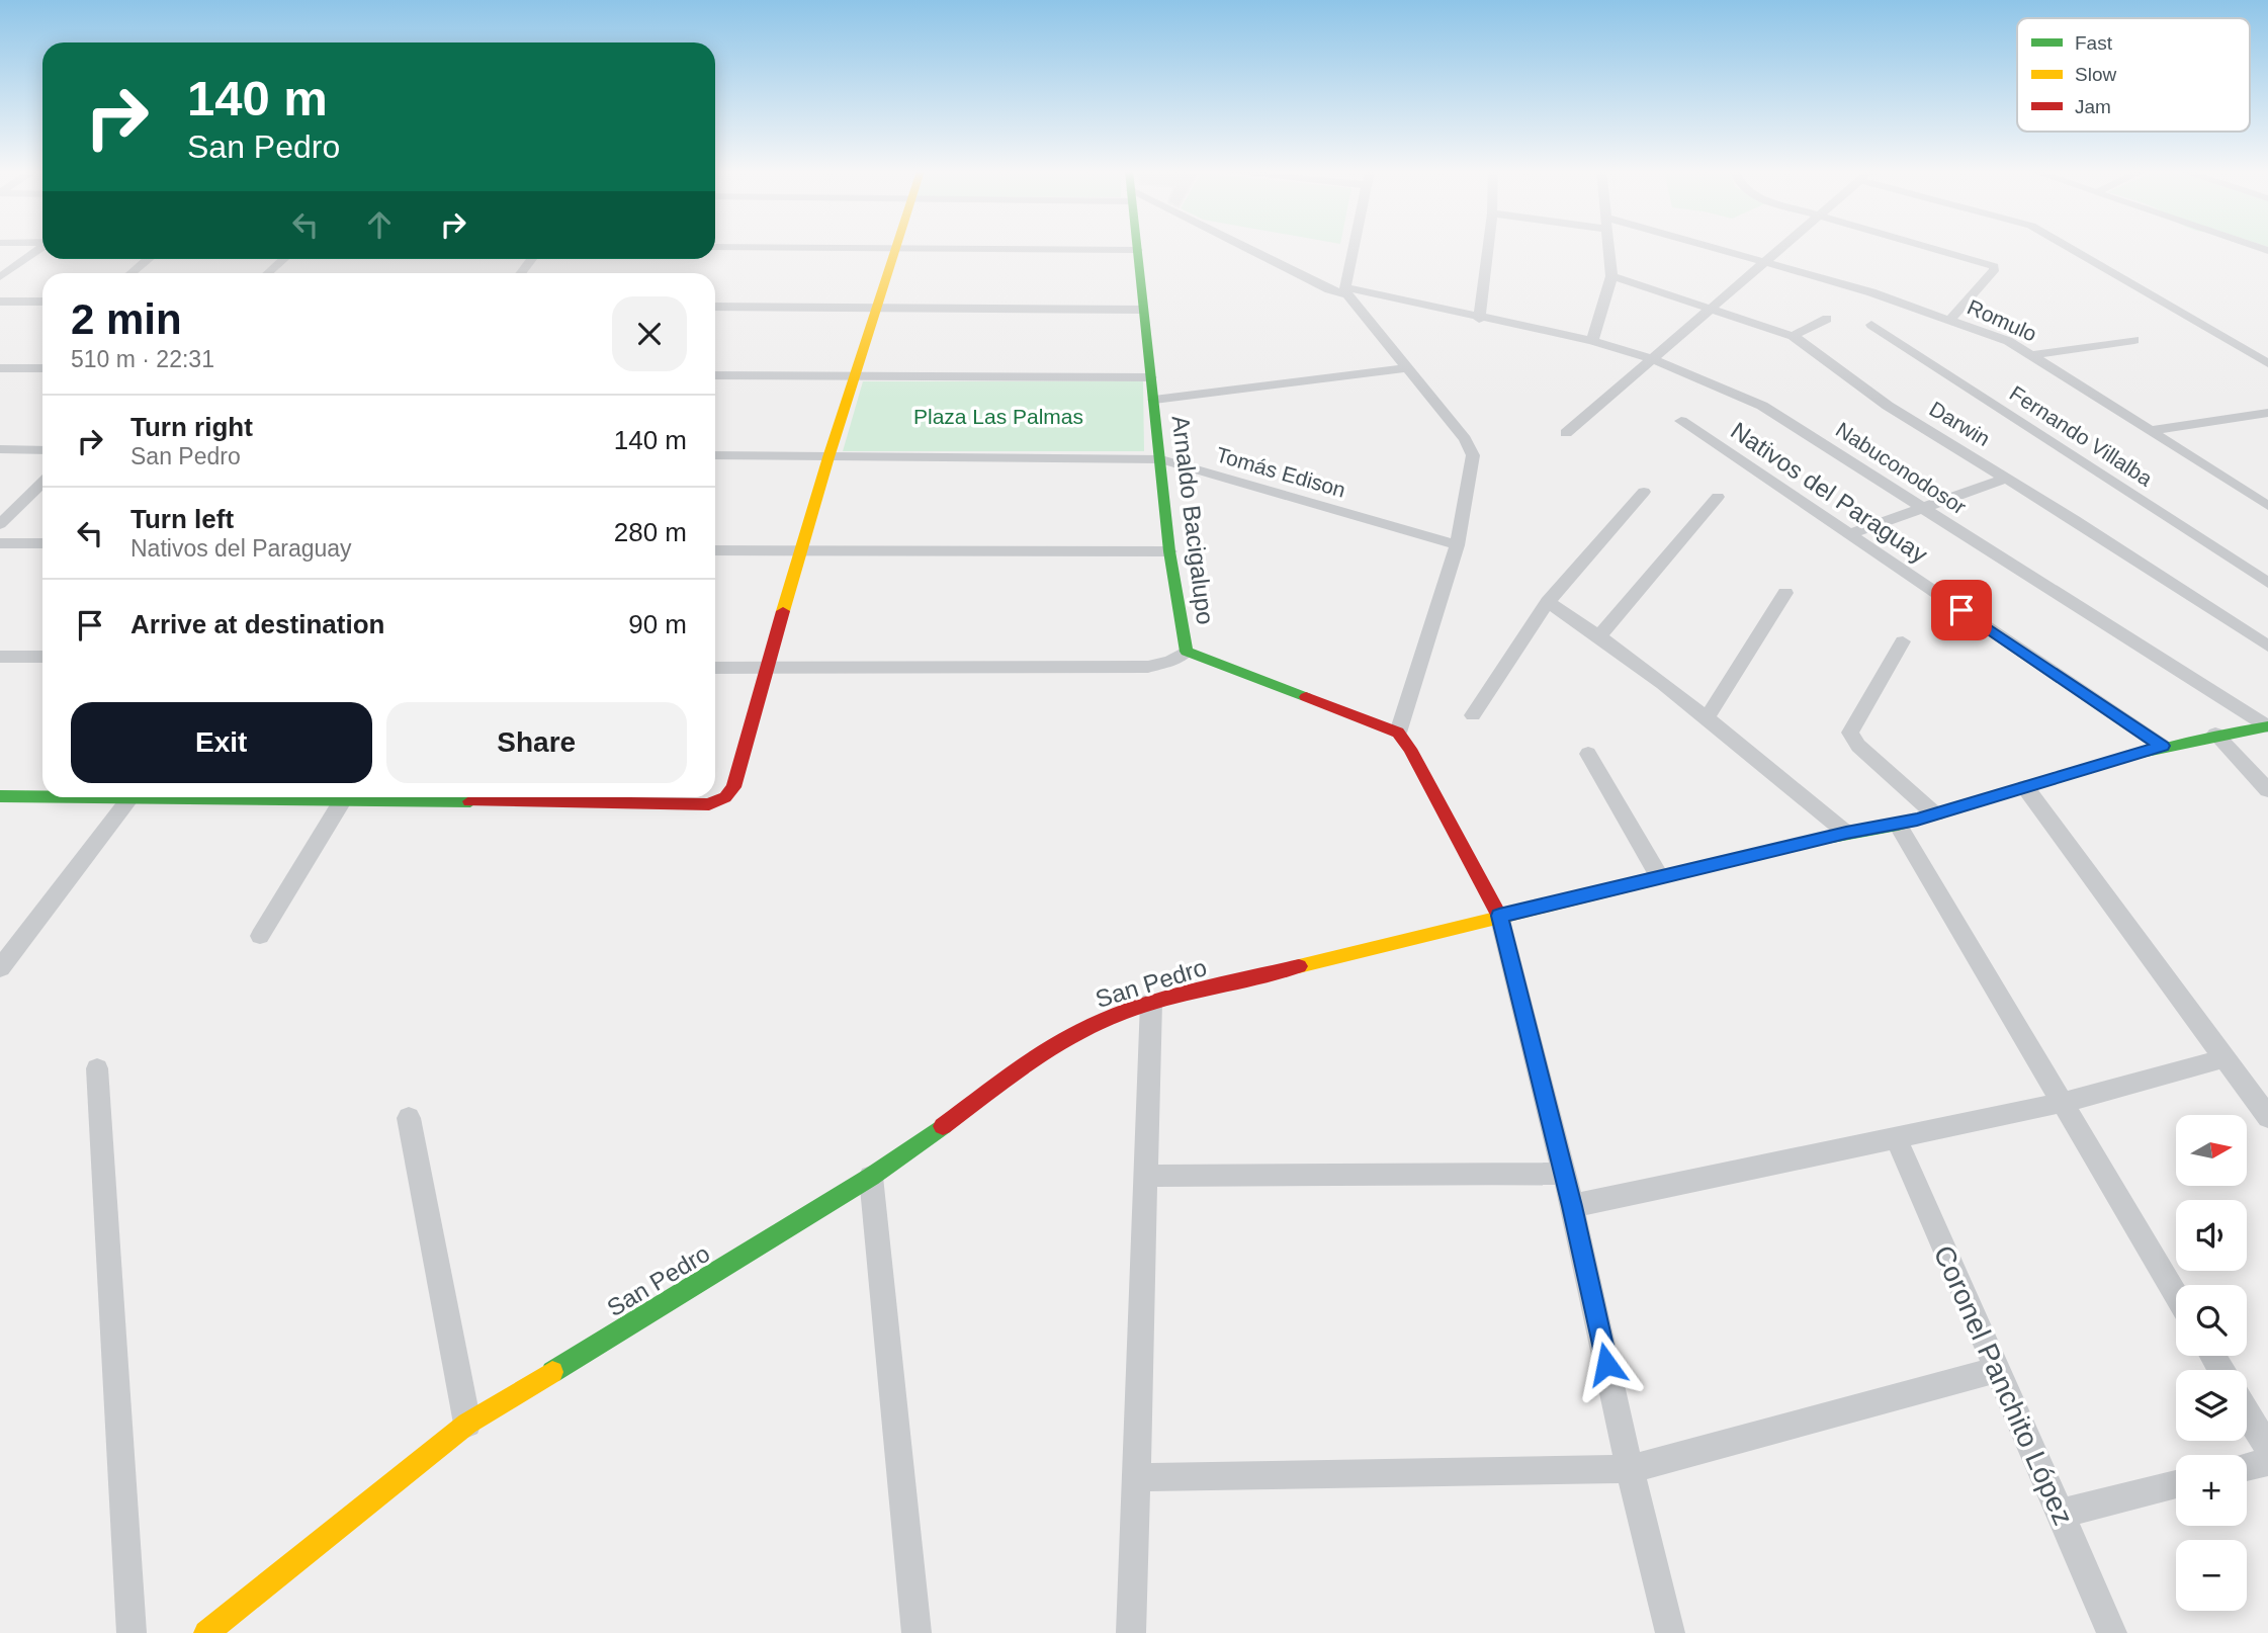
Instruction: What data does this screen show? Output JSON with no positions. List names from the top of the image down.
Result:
{
  "streets": {
    "street": [
      "Romulo",
      "Darwin",
      "Fernando Villalba",
      "Nabuconodosor",
      "Tomás Edison",
      "Nativos del Paraguay",
      "Arnaldo Bacigalupo",
      "San Pedro",
      "Coronel Panchito López"
    ]
  },
  "crossings": [
    ["Nabuconodosor", "San Pedro"],
    ["Tomás Edison", "Arnaldo Bacigalupo"],
    ["Nativos del Paraguay", "San Pedro"]
  ],
  "parks": ["Plaza Las Palmas"],
  "legend": ["Fast", "Slow", "Jam"],
  "north": "right",
  "page": {
    "turn": ["140 m", "San Pedro"],
    "heading": ["2 min", "510 m · 22:31"],
    "list": [
      {
        "name": "Turn right",
        "note": "San Pedro",
        "value": "140 m"
      },
      {
        "name": "Turn left",
        "note": "Nativos del Paraguay",
        "value": "280 m"
      },
      {
        "name": "Arrive at destination",
        "value": "90 m"
      }
    ],
    "buttons": ["Exit", "Share"],
    "map_buttons": ["+", "−"]
  }
}
